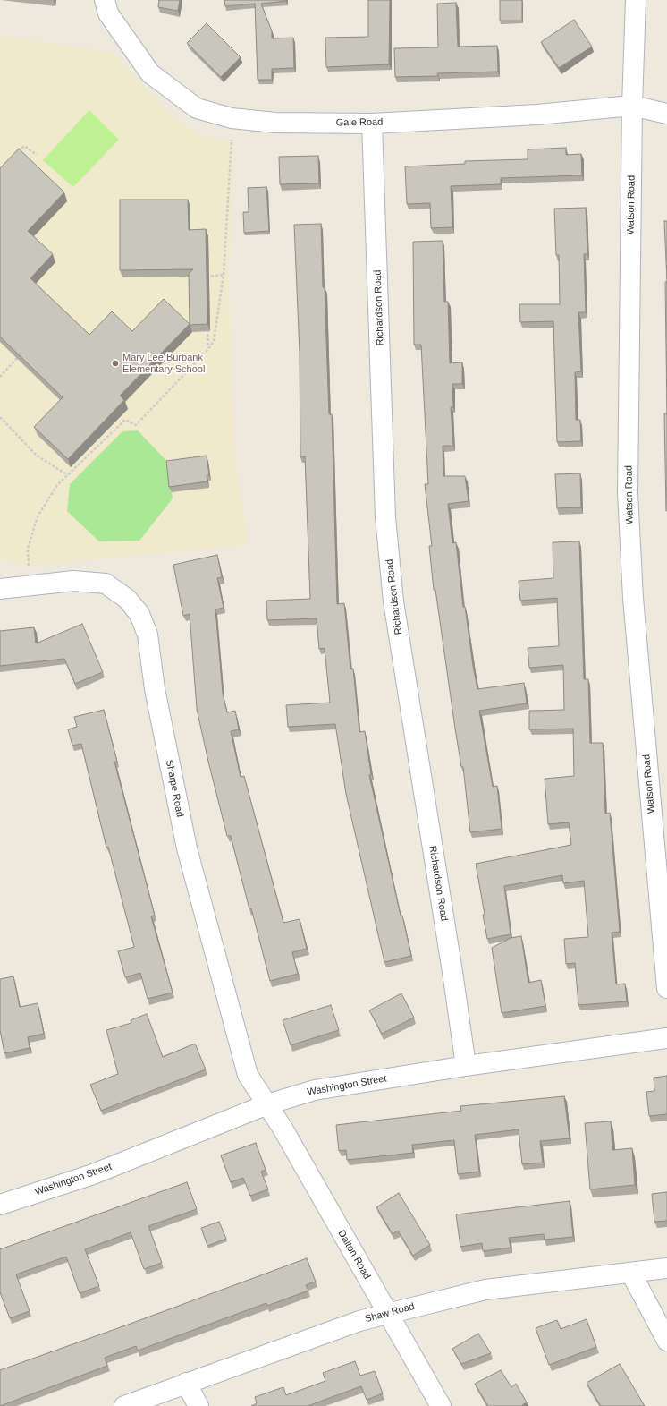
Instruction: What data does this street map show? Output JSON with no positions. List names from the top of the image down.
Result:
{
  "streets": {
    "street": [
      "Gale Road",
      "Watson Road",
      "Richardson Road",
      "Sharpe Road",
      "Washington Street",
      "Dalton Road",
      "Shaw Road"
    ]
  },
  "crossings": [
    ["Gale Road", "Watson Road"],
    ["Gale Road", "Richardson Road"],
    ["Richardson Road", "Washington Street"],
    ["Sharpe Road", "Washington Street"],
    ["Sharpe Road", "Dalton Road"],
    ["Washington Street", "Dalton Road"],
    ["Dalton Road", "Shaw Road"]
  ],
  "places": ["Mary Lee Burbank Elementary School"]
}
